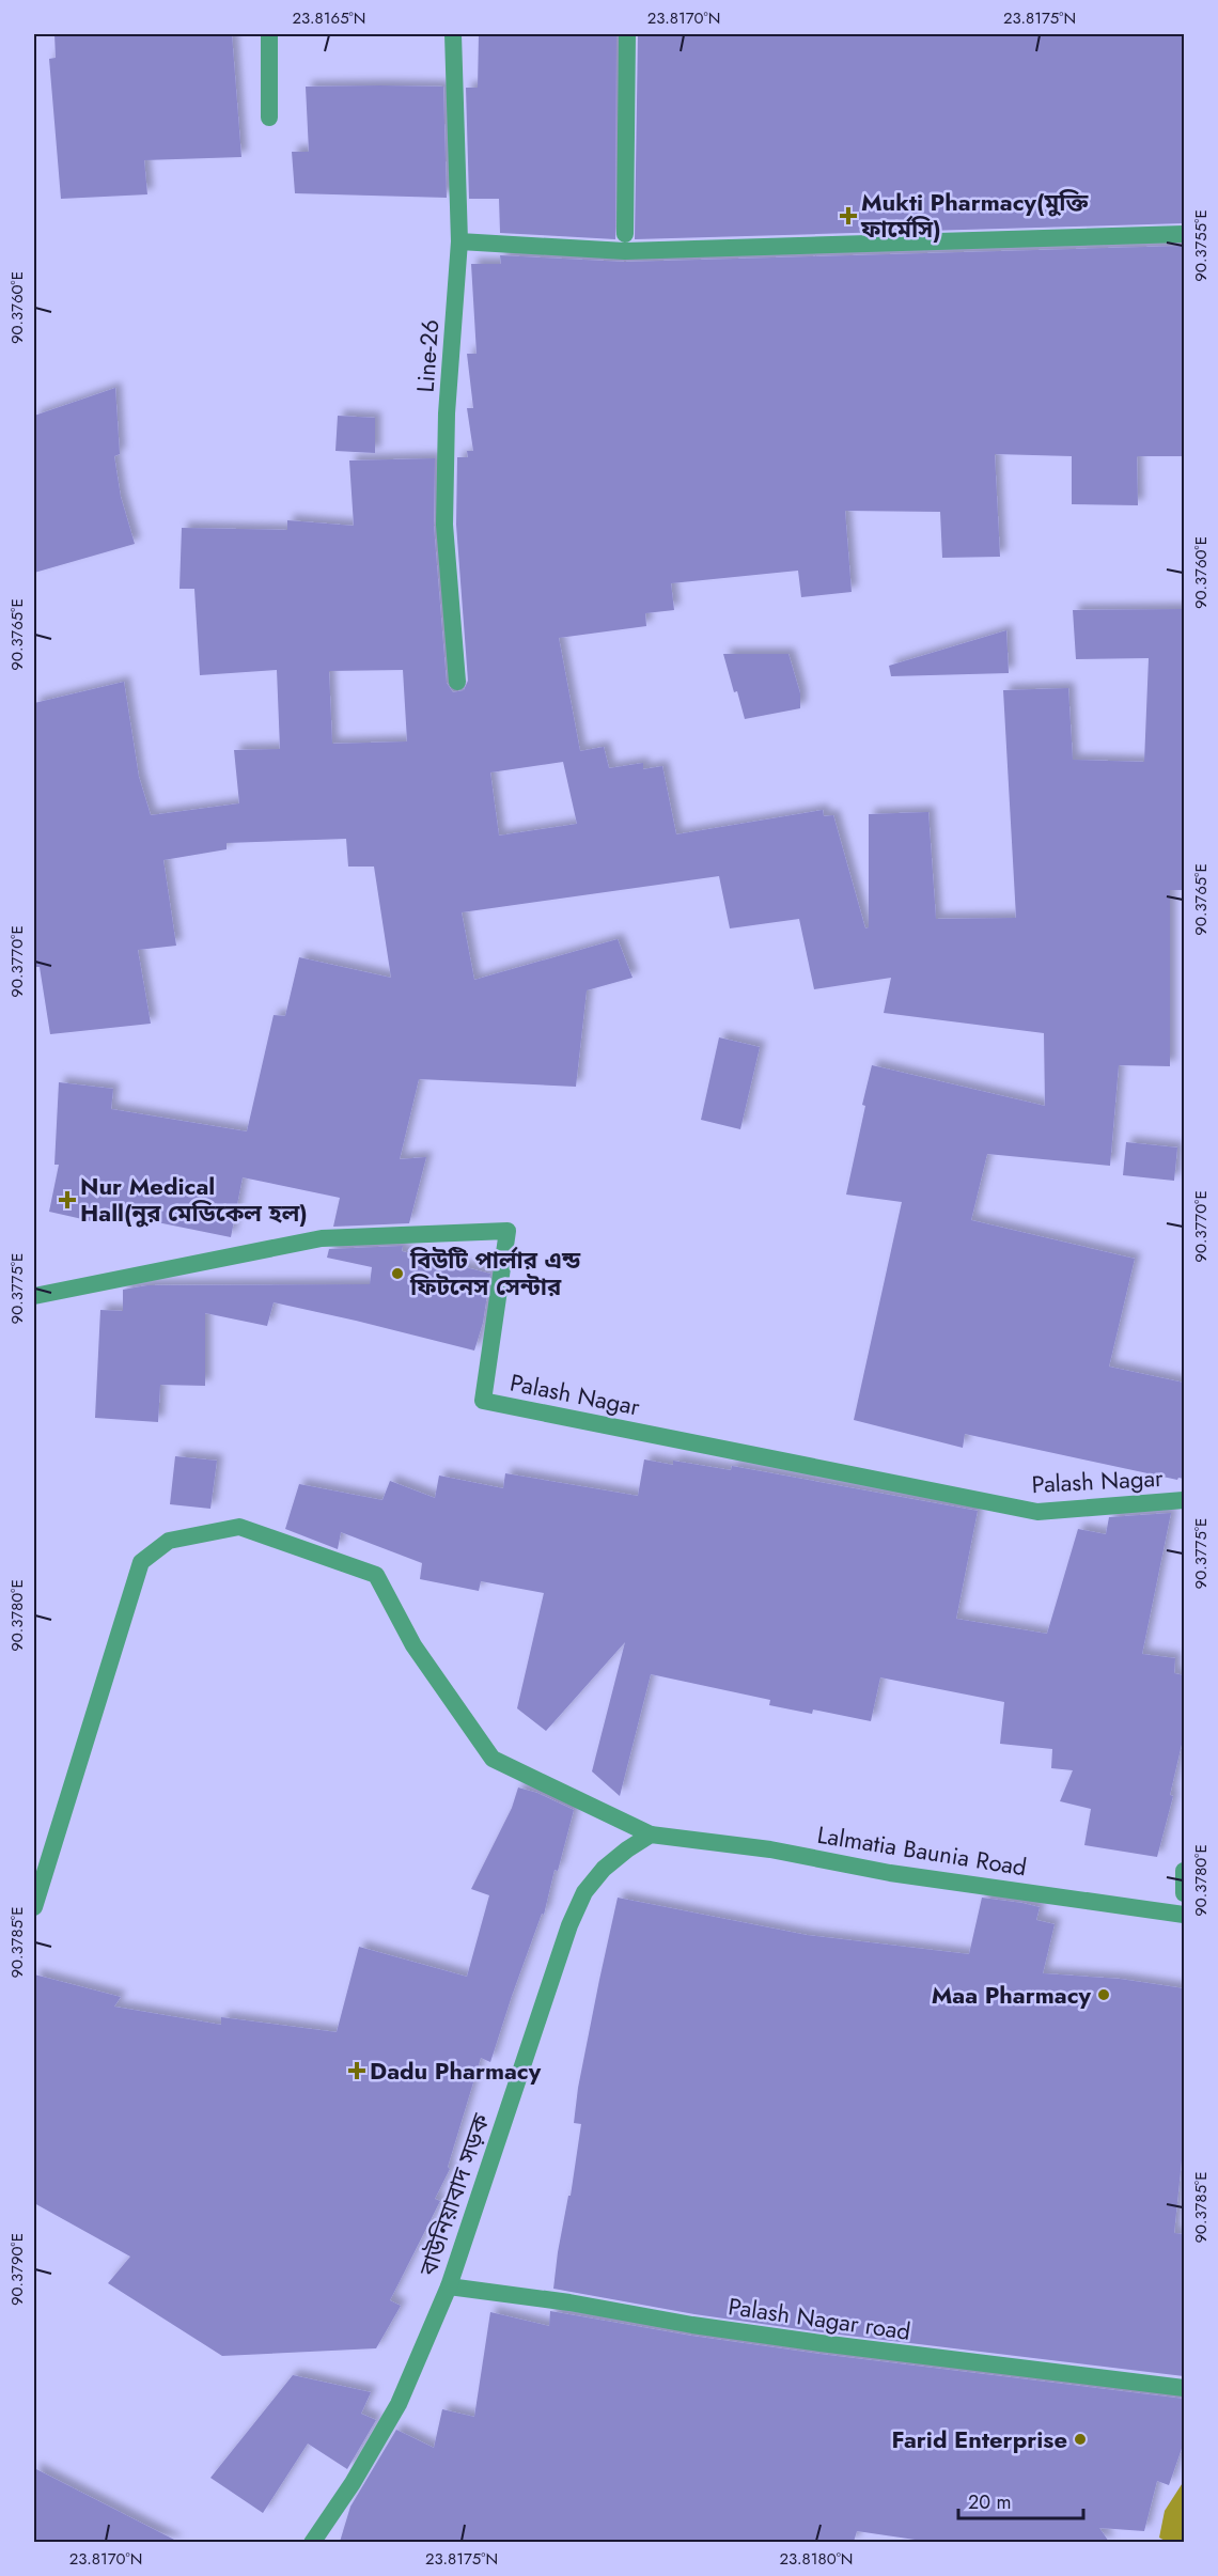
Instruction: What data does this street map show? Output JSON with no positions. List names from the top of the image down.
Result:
{
  "streets": {
    "street": [
      "Line-26",
      "Palash Nagar",
      "Lalmatia Baunia Road",
      "বাউনিয়াবাদ সড়ক",
      "Palash Nagar road"
    ]
  },
  "crossings": [
    ["Lalmatia Baunia Road", "বাউনিয়াবাদ সড়ক"],
    ["বাউনিয়াবাদ সড়ক", "Palash Nagar road"]
  ],
  "places": {
    "health": ["Mukti Pharmacy(মুক্তি ফার্মেসি)", "Nur Medical Hall(নুর মেডিকেল হল)", "Dadu Pharmacy"],
    "other": ["বিউটি পার্লার এন্ড ফিটনেস সেন্টার", "Maa Pharmacy", "Farid Enterprise"]
  },
  "scale_bar": "20 m",
  "coordinates": [
    "23.8165°N",
    "23.8170°N",
    "23.8175°N",
    "90.3755°E",
    "90.3760°E",
    "90.3765°E",
    "90.3770°E",
    "90.3775°E",
    "90.3780°E",
    "90.3785°E",
    "90.3790°E",
    "23.8180°N"
  ]
}
